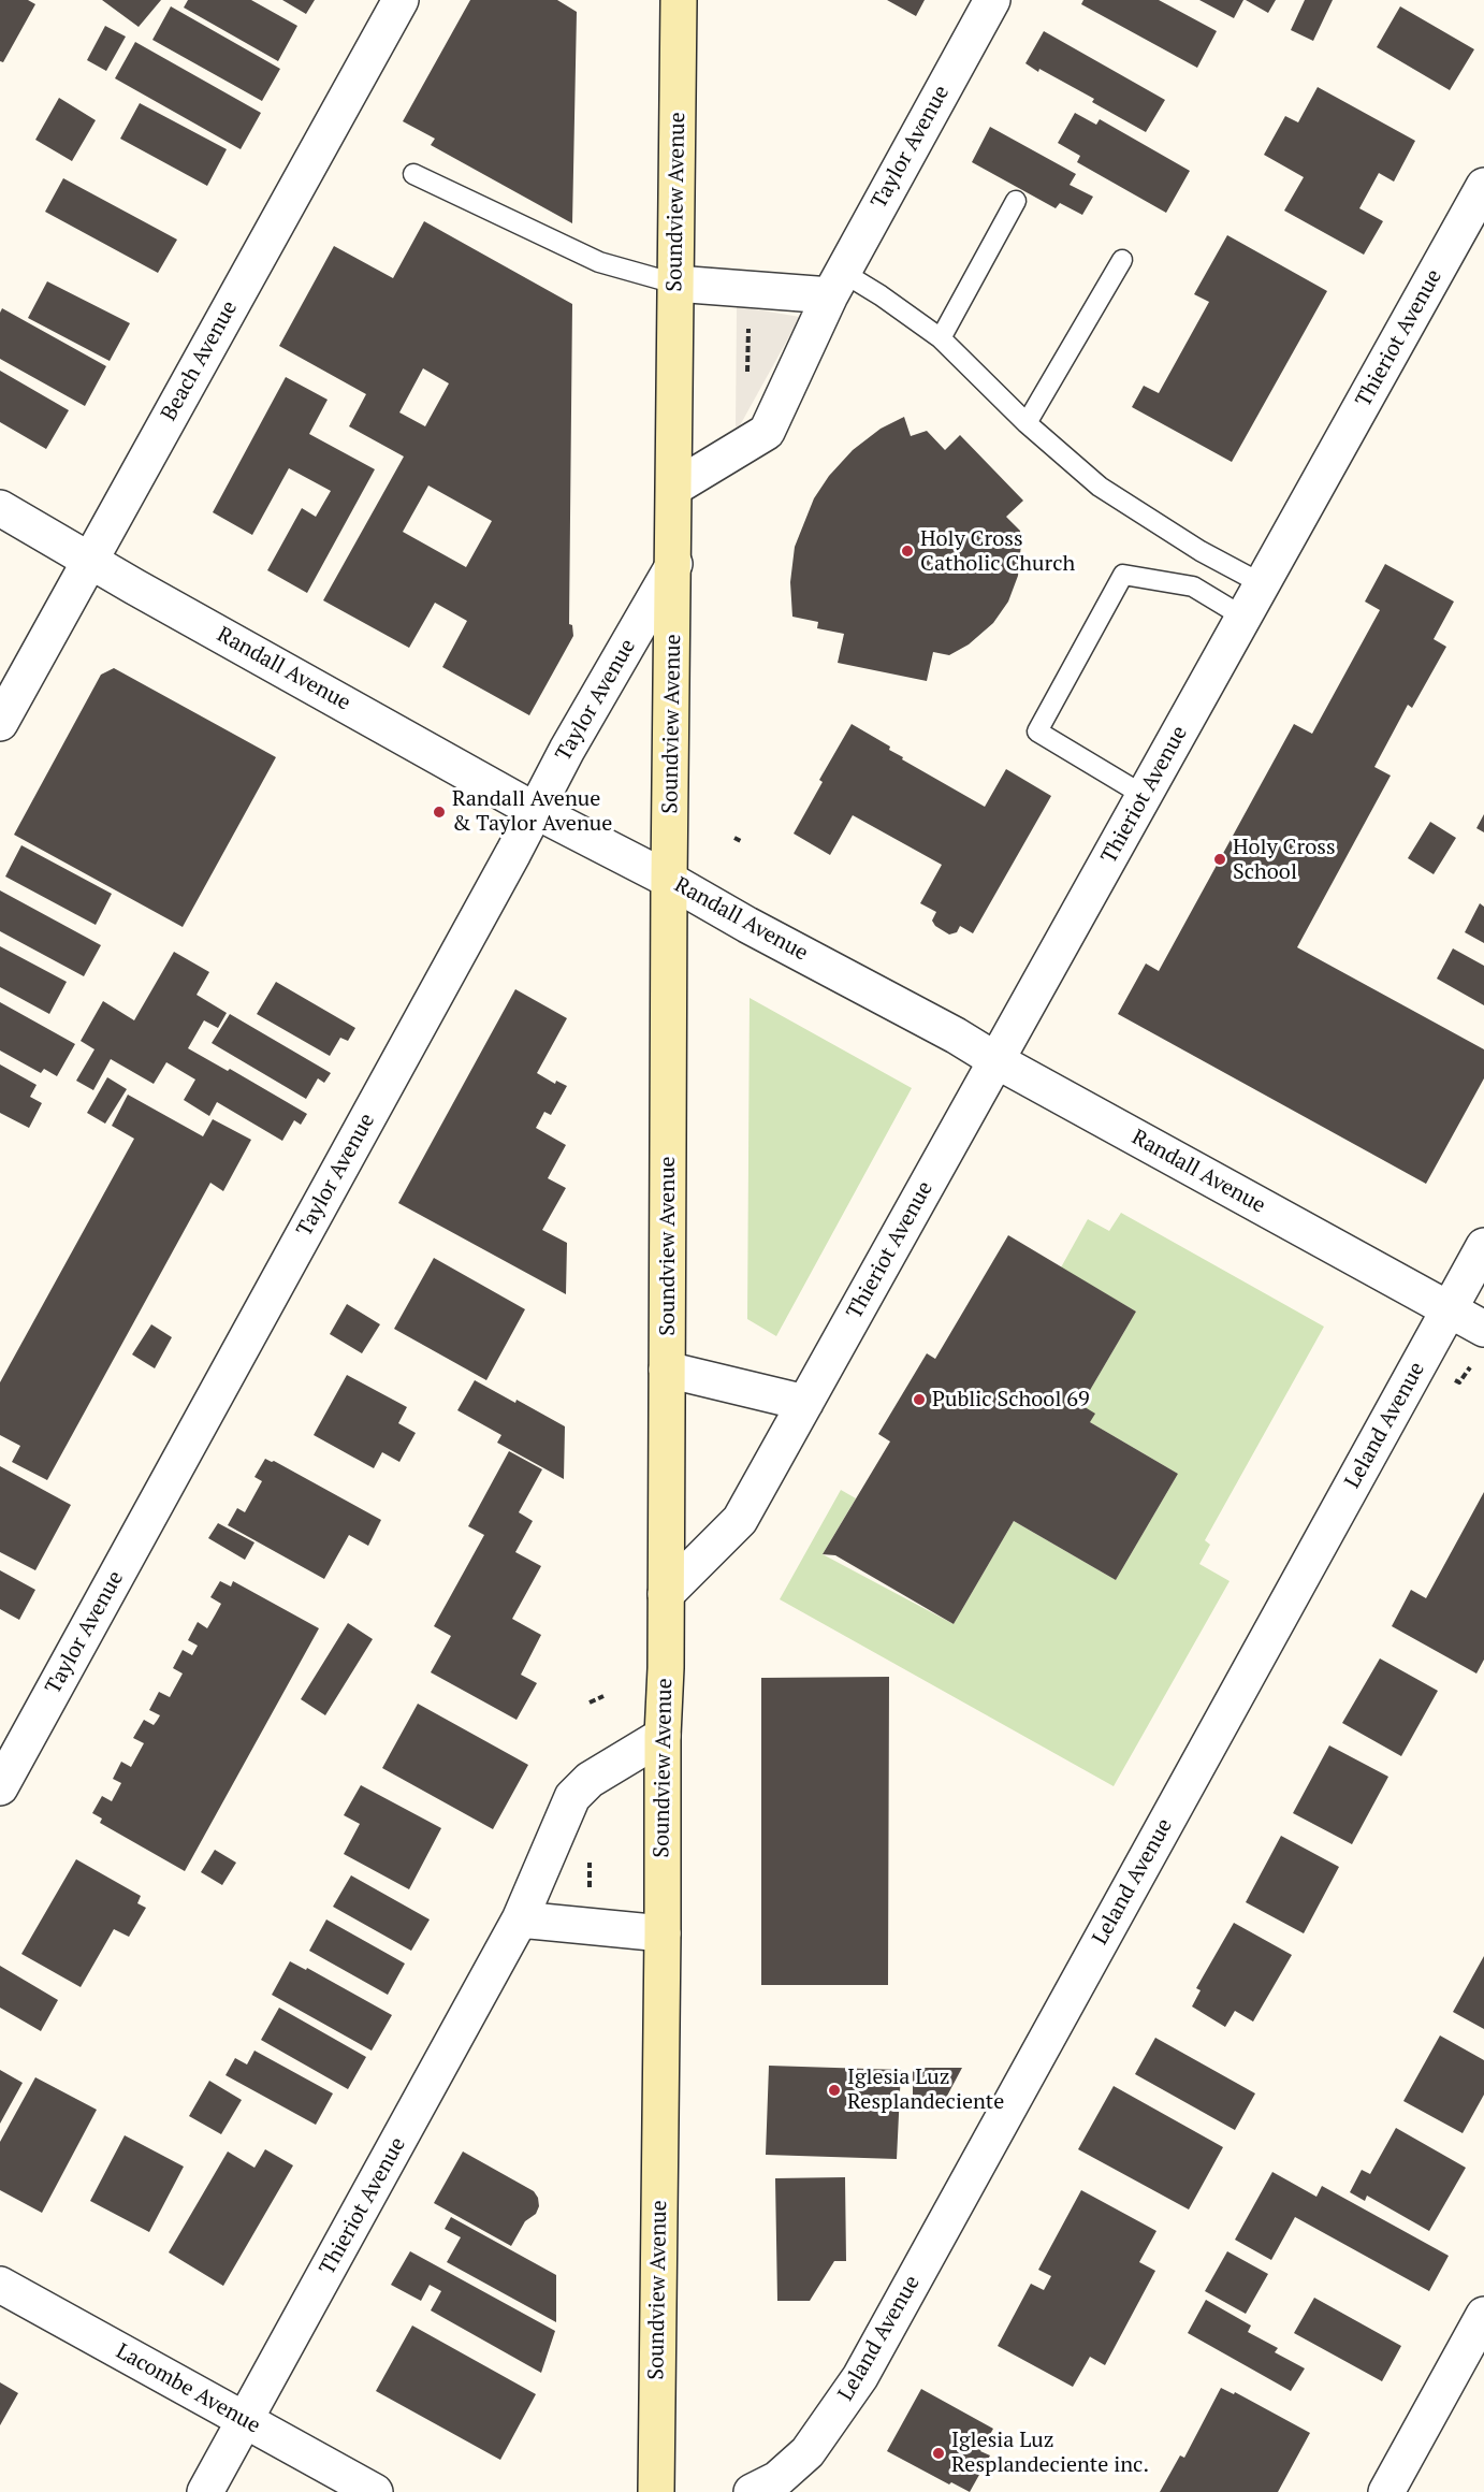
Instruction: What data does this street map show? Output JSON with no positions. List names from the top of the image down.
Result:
{
  "streets": {
    "main road": ["Soundview Avenue"],
    "street": [
      "Taylor Avenue",
      "Thieriot Avenue",
      "Beach Avenue",
      "Randall Avenue",
      "Leland Avenue",
      "Lacombe Avenue"
    ]
  },
  "crossings": [
    ["Taylor Avenue", "Soundview Avenue"],
    ["Taylor Avenue", "Randall Avenue"],
    ["Soundview Avenue", "Thieriot Avenue"],
    ["Soundview Avenue", "Randall Avenue"],
    ["Thieriot Avenue", "Randall Avenue"],
    ["Thieriot Avenue", "Lacombe Avenue"],
    ["Beach Avenue", "Randall Avenue"],
    ["Randall Avenue", "Leland Avenue"]
  ],
  "places": [
    "Holy Cross Catholic Church",
    "Randall Avenue & Taylor Avenue",
    "Holy Cross School",
    "Public School 69",
    "Iglesia Luz Resplandeciente",
    "Iglesia Luz Resplandeciente inc."
  ]
}
